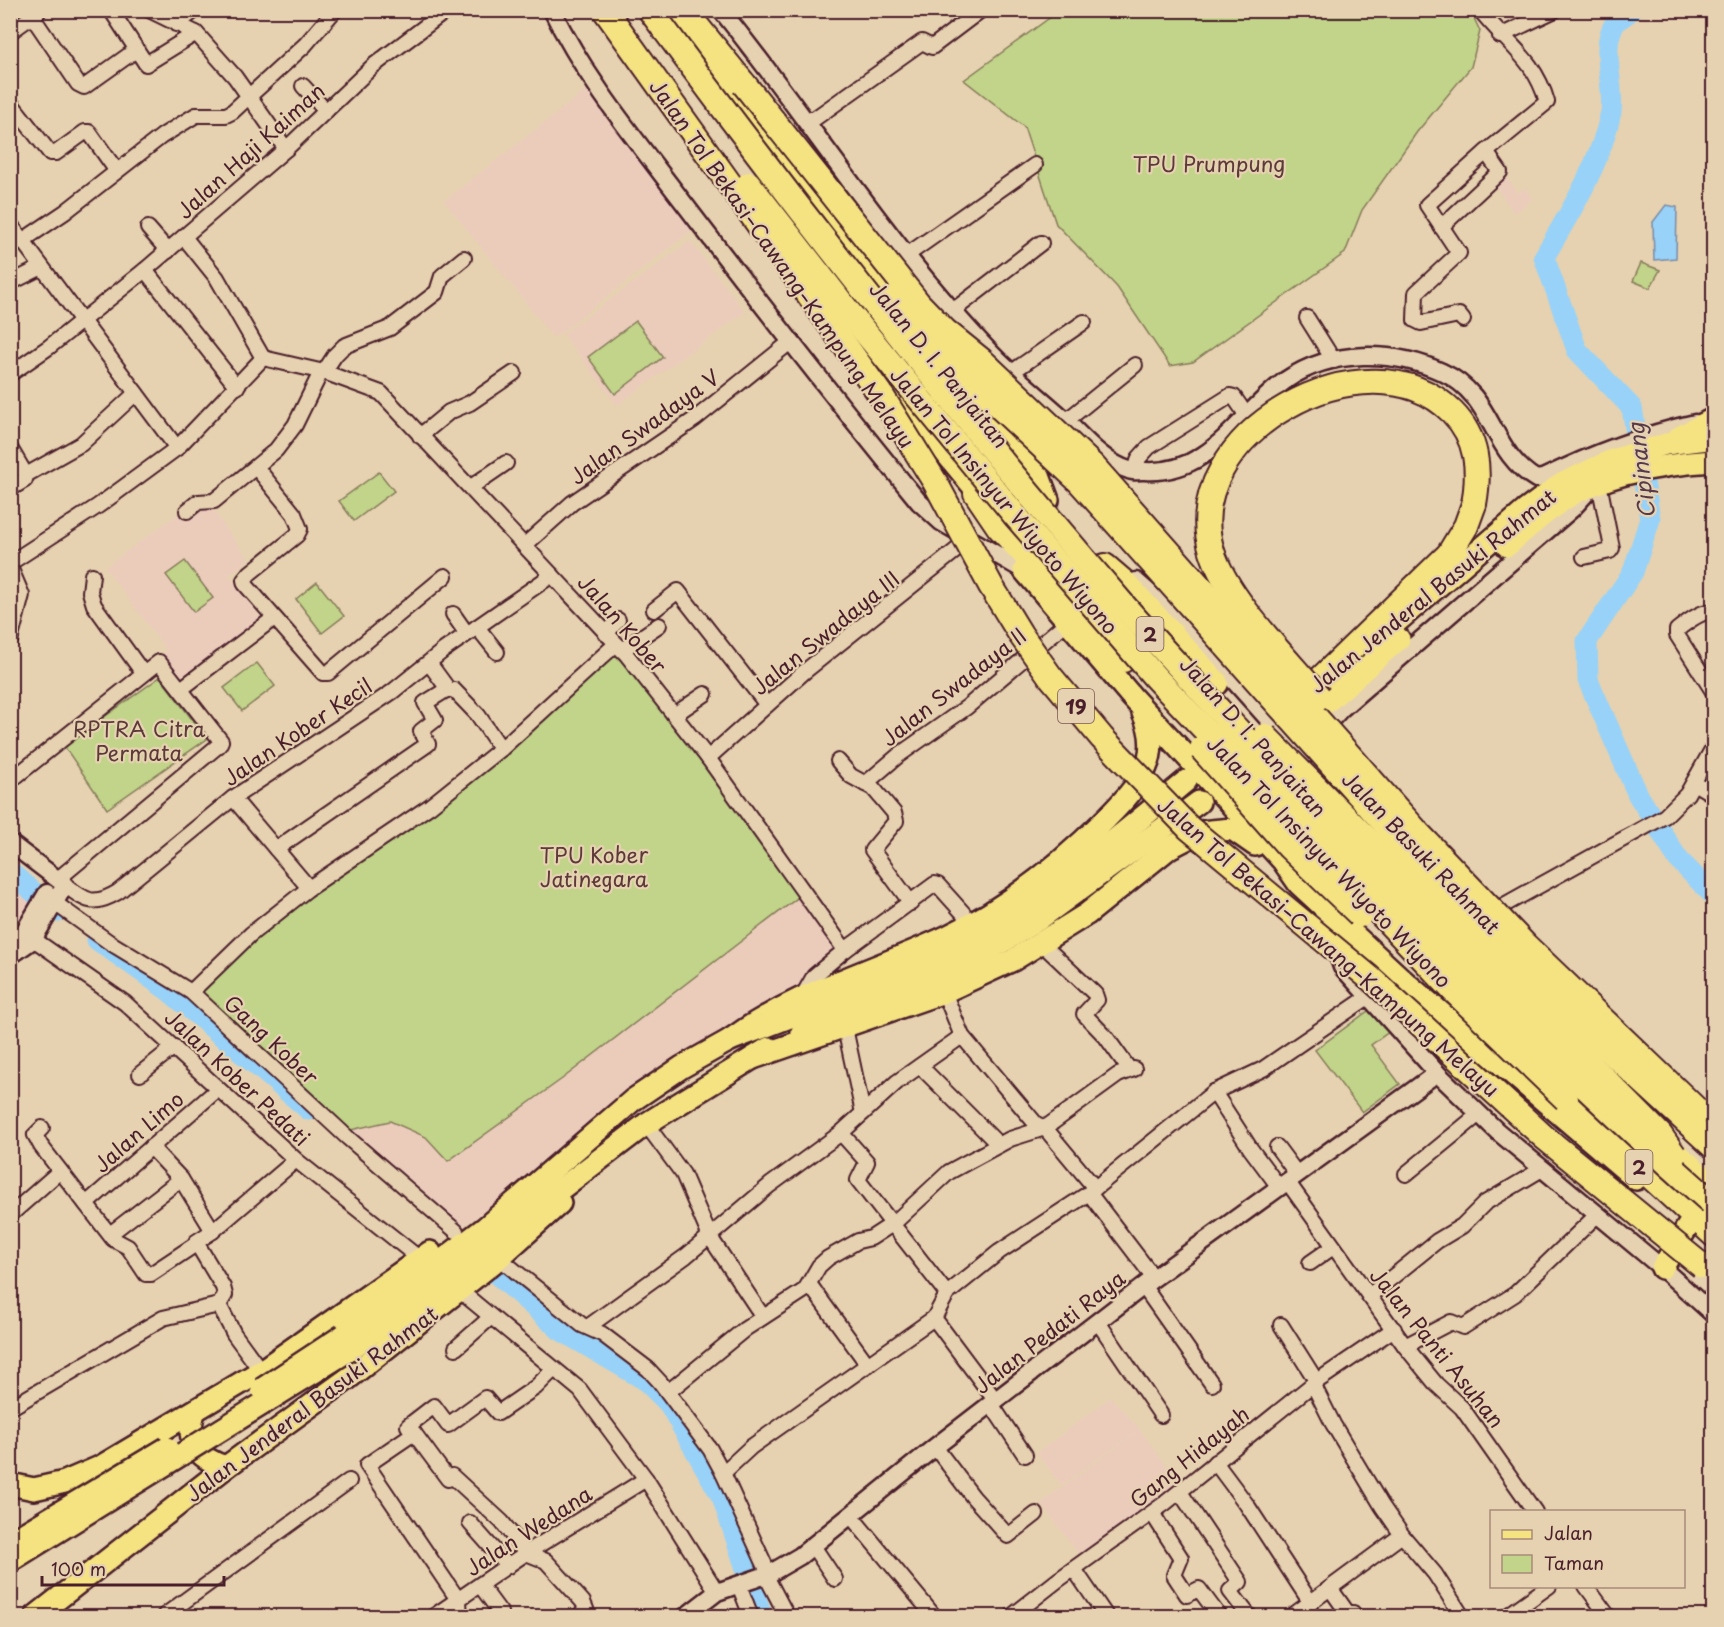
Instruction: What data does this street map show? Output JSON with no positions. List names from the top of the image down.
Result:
{
  "streets": {
    "highway": [
      "Jalan Tol Bekasi–Cawang–Kampung Melayu",
      "Jalan Tol Insinyur Wiyoto Wiyono",
      "2",
      "19"
    ],
    "main road": ["Jalan D. I. Panjaitan", "Jalan Jenderal Basuki Rahmat"],
    "street": [
      "Jalan Haji Kaiman",
      "Jalan Swadaya V",
      "Jalan Kober",
      "Jalan Swadaya III",
      "Jalan Swadaya II",
      "Jalan Kober Kecil",
      "Jalan Basuki Rahmat",
      "Gang Kober",
      "Jalan Kober Pedati",
      "Jalan Limo",
      "Jalan Pedati Raya",
      "Jalan Panti Asuhan",
      "Gang Hidayah",
      "Jalan Wedana"
    ]
  },
  "crossings": [
    ["Jalan Tol Bekasi–Cawang–Kampung Melayu", "Jalan D. I. Panjaitan"],
    ["Jalan Tol Bekasi–Cawang–Kampung Melayu", "Jalan Tol Insinyur Wiyoto Wiyono"],
    ["Jalan D. I. Panjaitan", "Jalan Tol Insinyur Wiyoto Wiyono"],
    ["Jalan D. I. Panjaitan", "Jalan Swadaya II"],
    ["Jalan D. I. Panjaitan", "Jalan Basuki Rahmat"],
    ["Jalan Swadaya V", "Jalan Kober"],
    ["Jalan Jenderal Basuki Rahmat", "Jalan Basuki Rahmat"],
    ["Jalan Jenderal Basuki Rahmat", "Gang Kober"],
    ["Jalan Jenderal Basuki Rahmat", "Jalan Kober Pedati"],
    ["Jalan Kober", "Jalan Swadaya III"],
    ["Jalan Kober", "Jalan Kober Kecil"],
    ["Jalan Kober Pedati", "Jalan Limo"],
    ["Jalan Pedati Raya", "Jalan Panti Asuhan"],
    ["Jalan Panti Asuhan", "Gang Hidayah"]
  ],
  "water": ["Cipinang"],
  "parks": ["TPU Prumpung", "RPTRA Citra Permata", "TPU Kober Jatinegara"],
  "legend": ["Jalan", "Taman"],
  "scale_bar": "100 m"
}
